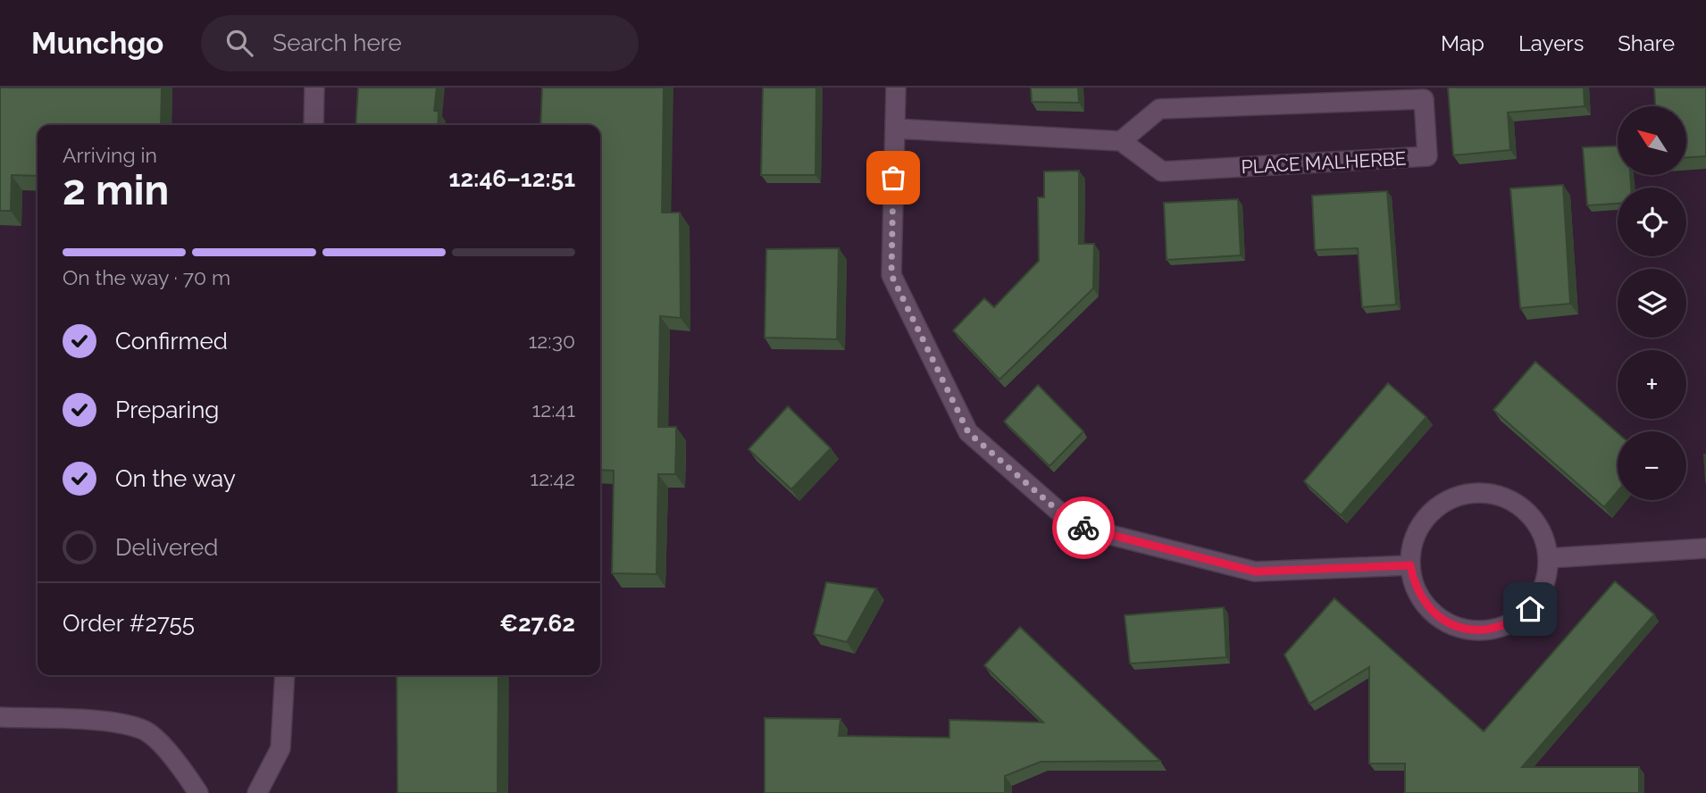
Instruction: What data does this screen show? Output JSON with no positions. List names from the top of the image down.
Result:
{
  "streets": {
    "street": ["PLACE MALHERBE"]
  },
  "north": "top left",
  "page": {
    "header": "Munchgo",
    "search": "Search here",
    "nav": ["Map", "Layers", "Share"],
    "map_buttons": ["+", "−"],
    "heading": ["2 min", "Arriving in", "12:46–12:51"],
    "panel": ["Order #2755", "€27.62"],
    "bar": "On the way · 70 m",
    "list": [
      ["Confirmed", "12:30"],
      ["Preparing", "12:41"],
      ["On the way", "12:42"],
      "Delivered"
    ]
  }
}
